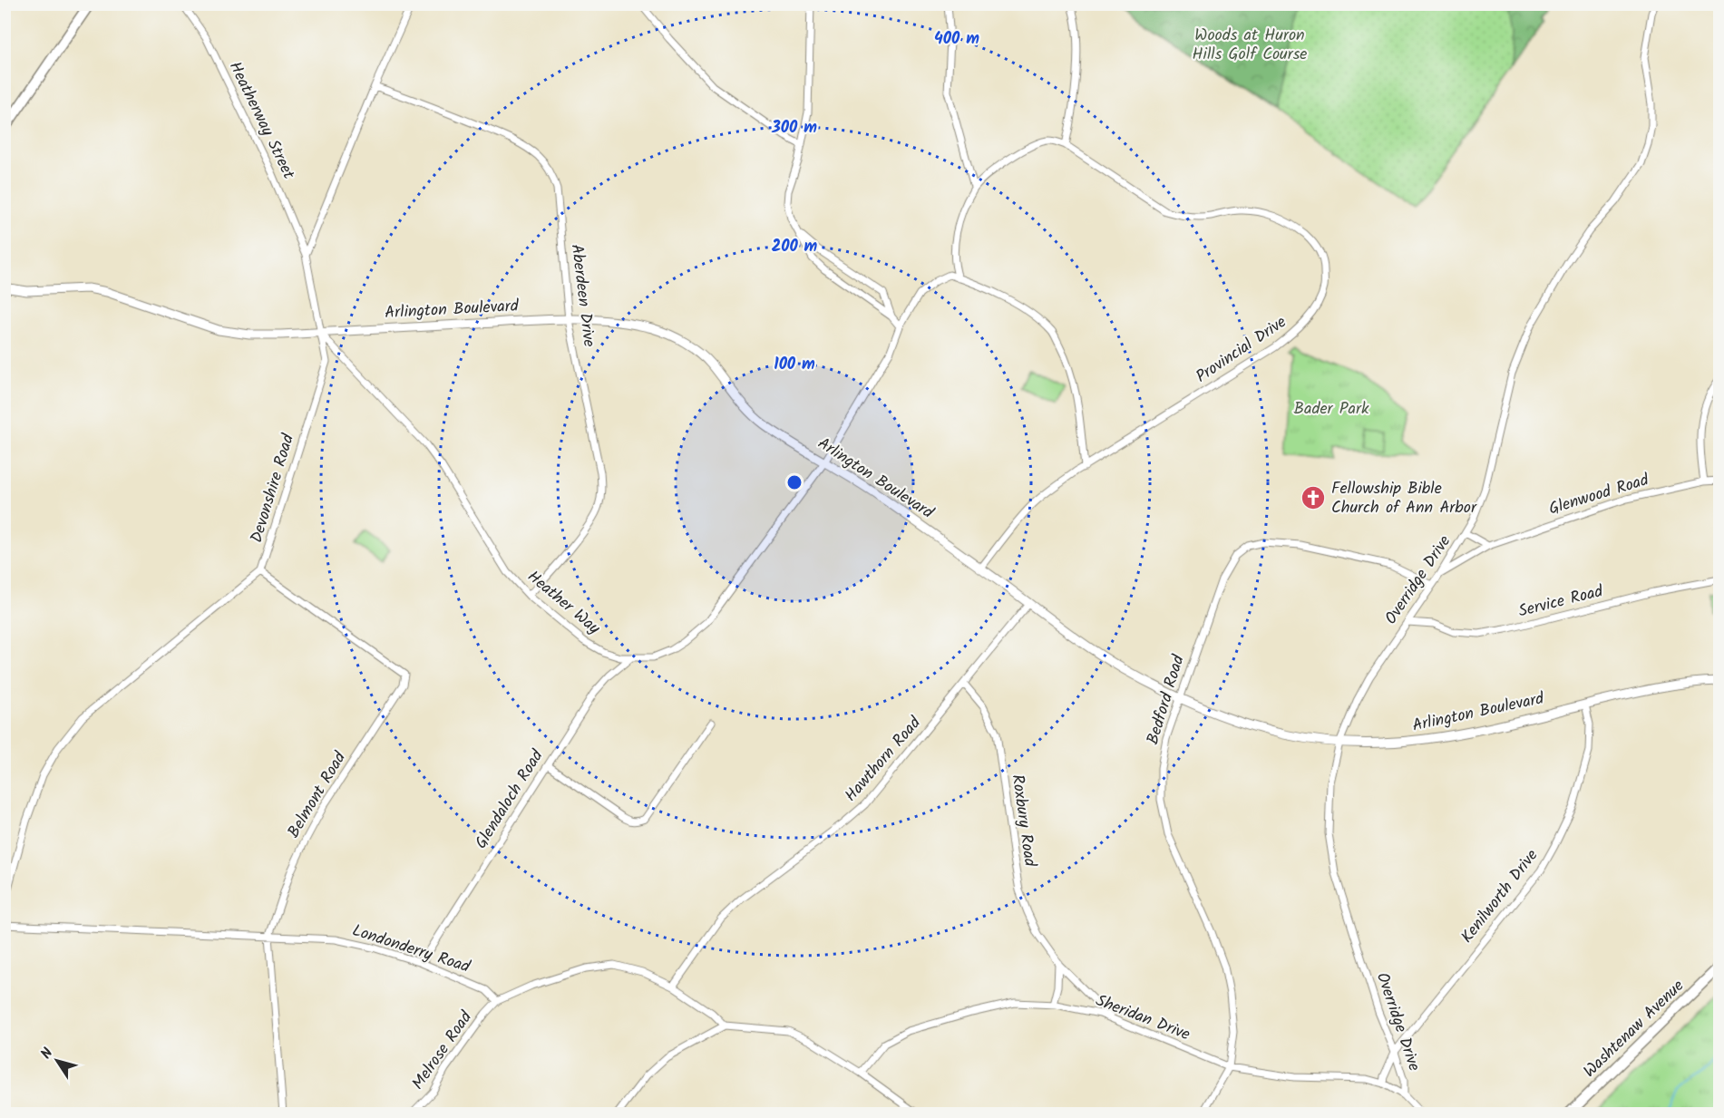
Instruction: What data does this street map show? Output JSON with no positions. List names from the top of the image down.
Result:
{
  "streets": {
    "main road": ["Washtenaw Avenue"],
    "street": [
      "Heatherway Street",
      "Aberdeen Drive",
      "Arlington Boulevard",
      "Provincial Drive",
      "Devonshire Road",
      "Glenwood Road",
      "Overridge Drive",
      "Service Road",
      "Heather Way",
      "Bedford Road",
      "Hawthorn Road",
      "Belmont Road",
      "Glendaloch Road",
      "Roxbury Road",
      "Kenilworth Drive",
      "Londonderry Road",
      "Sheridan Drive",
      "Melrose Road"
    ]
  },
  "crossings": [
    ["Heatherway Street", "Devonshire Road"],
    ["Aberdeen Drive", "Arlington Boulevard"],
    ["Aberdeen Drive", "Heather Way"],
    ["Arlington Boulevard", "Provincial Drive"],
    ["Arlington Boulevard", "Devonshire Road"],
    ["Arlington Boulevard", "Overridge Drive"],
    ["Arlington Boulevard", "Heather Way"],
    ["Arlington Boulevard", "Bedford Road"],
    ["Arlington Boulevard", "Hawthorn Road"],
    ["Arlington Boulevard", "Kenilworth Drive"],
    ["Provincial Drive", "Heather Way"],
    ["Devonshire Road", "Heather Way"],
    ["Devonshire Road", "Belmont Road"],
    ["Glenwood Road", "Overridge Drive"],
    ["Overridge Drive", "Service Road"],
    ["Overridge Drive", "Bedford Road"],
    ["Overridge Drive", "Kenilworth Drive"],
    ["Overridge Drive", "Sheridan Drive"],
    ["Heather Way", "Glendaloch Road"],
    ["Bedford Road", "Sheridan Drive"],
    ["Hawthorn Road", "Roxbury Road"],
    ["Belmont Road", "Londonderry Road"],
    ["Glendaloch Road", "Londonderry Road"],
    ["Roxbury Road", "Sheridan Drive"],
    ["Kenilworth Drive", "Sheridan Drive"],
    ["Londonderry Road", "Melrose Road"]
  ],
  "parks": ["Woods at Huron Hills Golf Course", "Bader Park"],
  "places": {
    "church": ["Fellowship Bible Church of Ann Arbor"]
  },
  "north": "top left",
  "rings": [
    "400 m",
    "300 m",
    "200 m",
    "100 m"
  ]
}
